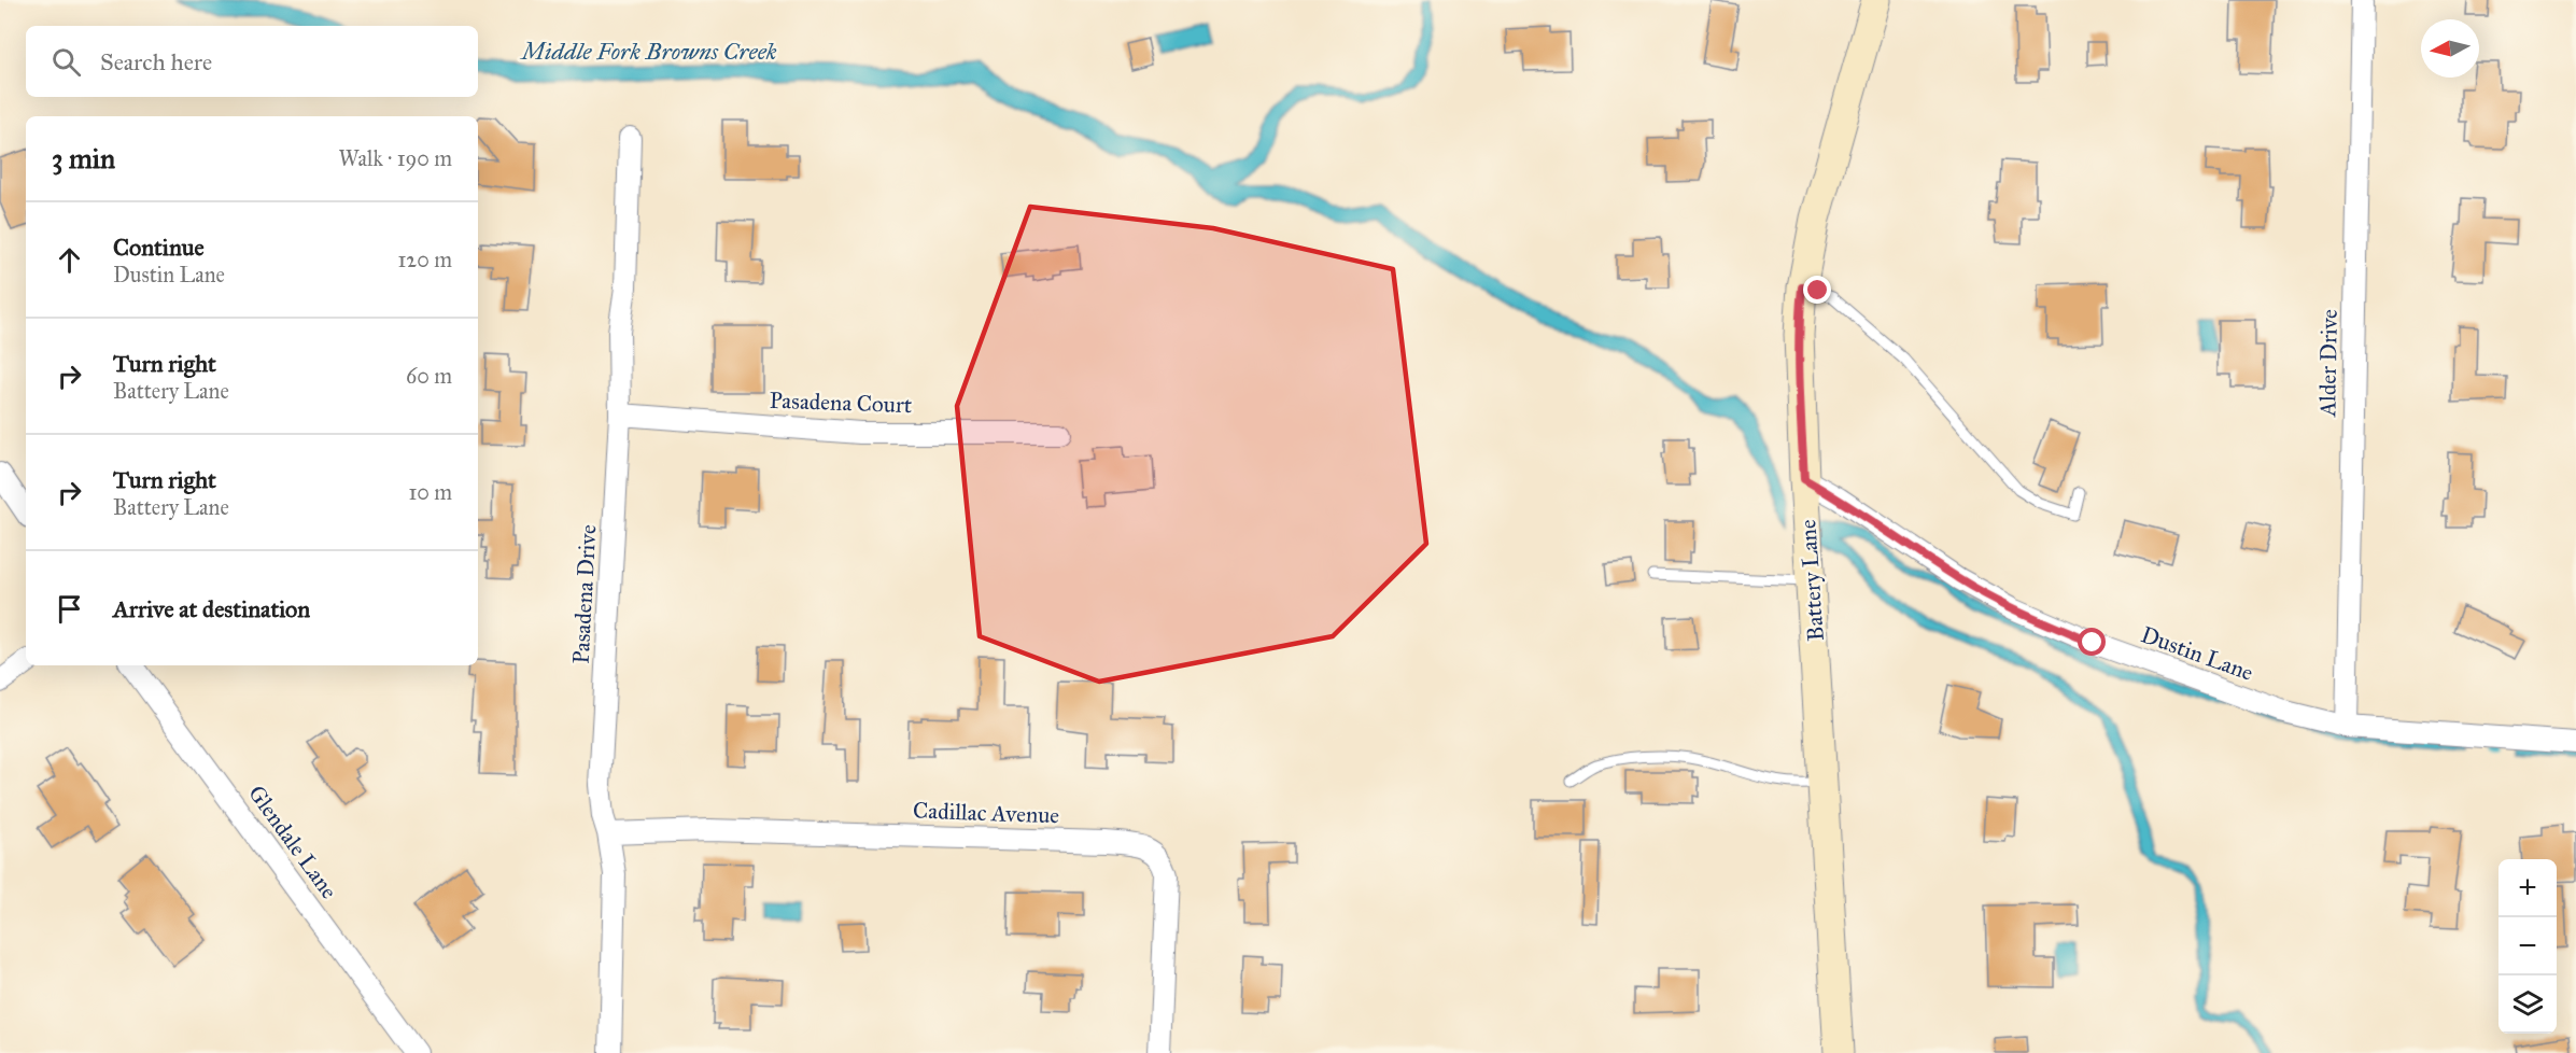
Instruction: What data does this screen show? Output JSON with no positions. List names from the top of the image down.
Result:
{
  "streets": {
    "main road": ["Battery Lane"],
    "street": [
      "Alder Drive",
      "Pasadena Court",
      "Pasadena Drive",
      "Dustin Lane",
      "Cadillac Avenue",
      "Glendale Lane"
    ]
  },
  "crossings": [
    ["Alder Drive", "Dustin Lane"],
    ["Pasadena Court", "Pasadena Drive"],
    ["Battery Lane", "Dustin Lane"],
    ["Pasadena Drive", "Cadillac Avenue"]
  ],
  "water": ["Middle Fork Browns Creek"],
  "north": "left",
  "page": {
    "search": "Search here",
    "heading": ["3 min", "Walk · 190 m"],
    "list": [
      ["Continue", "Dustin Lane", "120 m"],
      ["Turn right", "Battery Lane", "60 m"],
      ["Turn right", "Battery Lane", "10 m"],
      "Arrive at destination"
    ],
    "map_buttons": ["+", "−"]
  }
}
